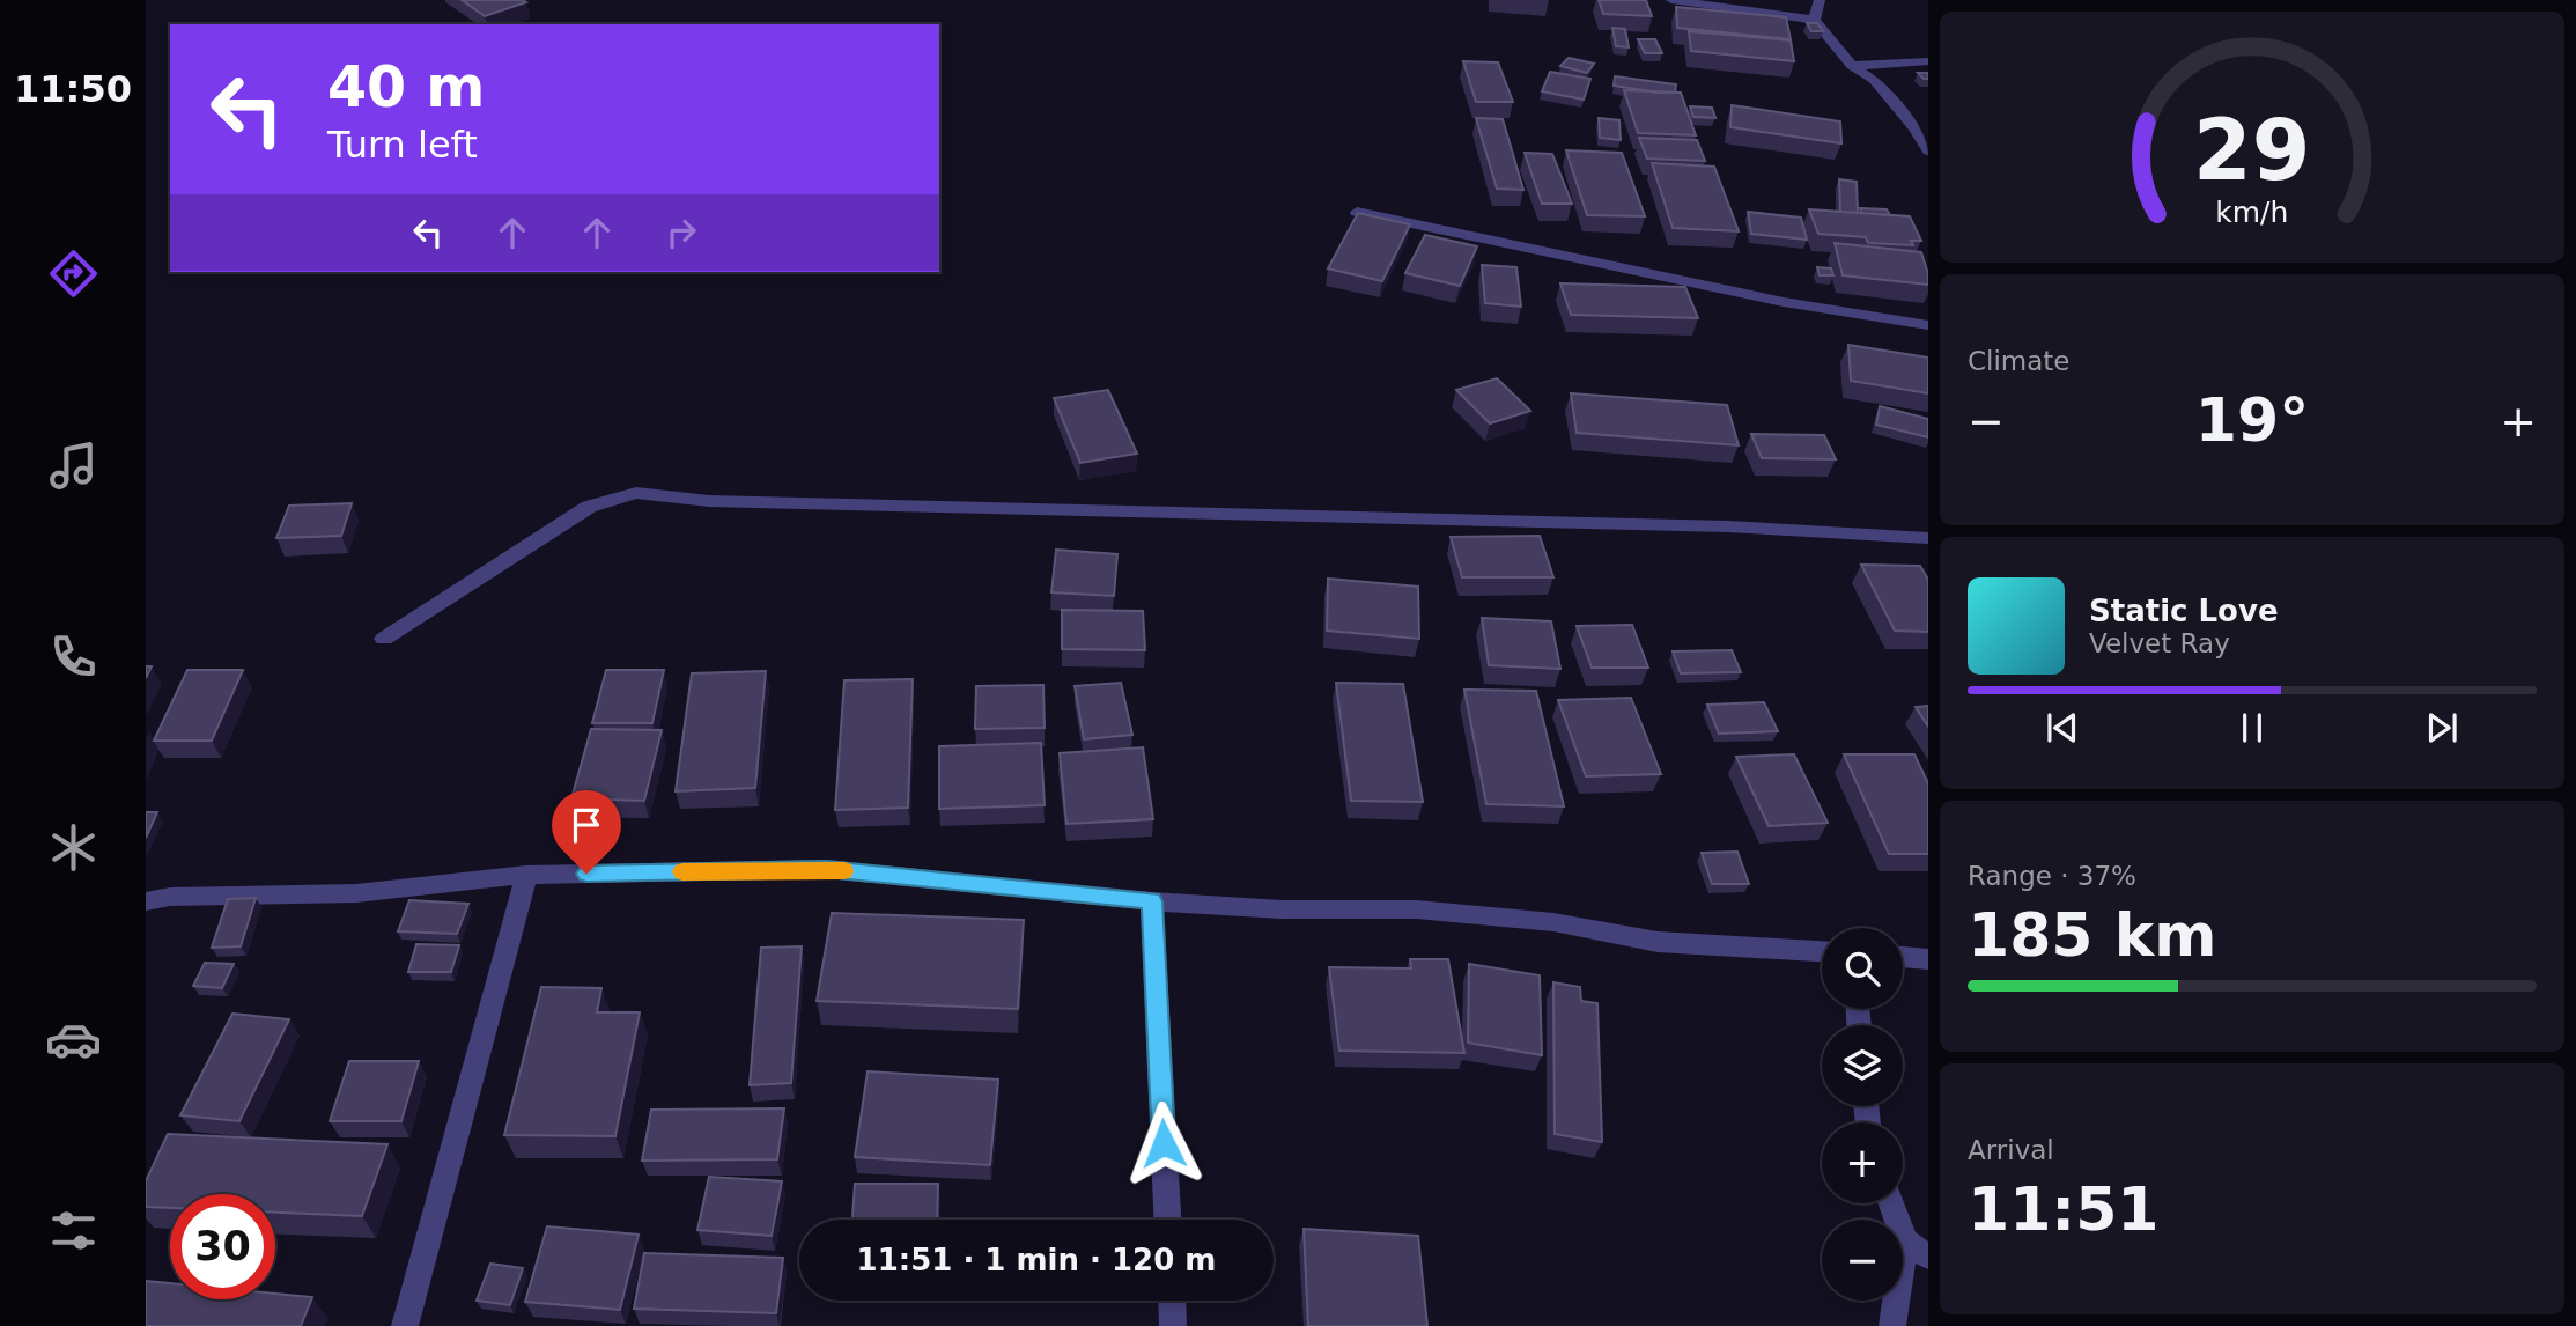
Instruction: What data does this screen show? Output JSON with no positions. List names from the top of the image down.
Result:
{
  "page": {
    "tabs": "11:50",
    "turn": ["40 m", "Turn left"],
    "tile": [
      "Climate",
      ["Range · 37%", "185 km"],
      ["Arrival", "11:51"]
    ],
    "heat": ["−", "19°", "+"],
    "song": ["Static Love", "Velvet Ray"],
    "map_buttons": ["+", "−"],
    "limit": "30",
    "trip": "11:51 · 1 min · 120 m",
    "gauge": ["29", "km/h"]
  }
}
